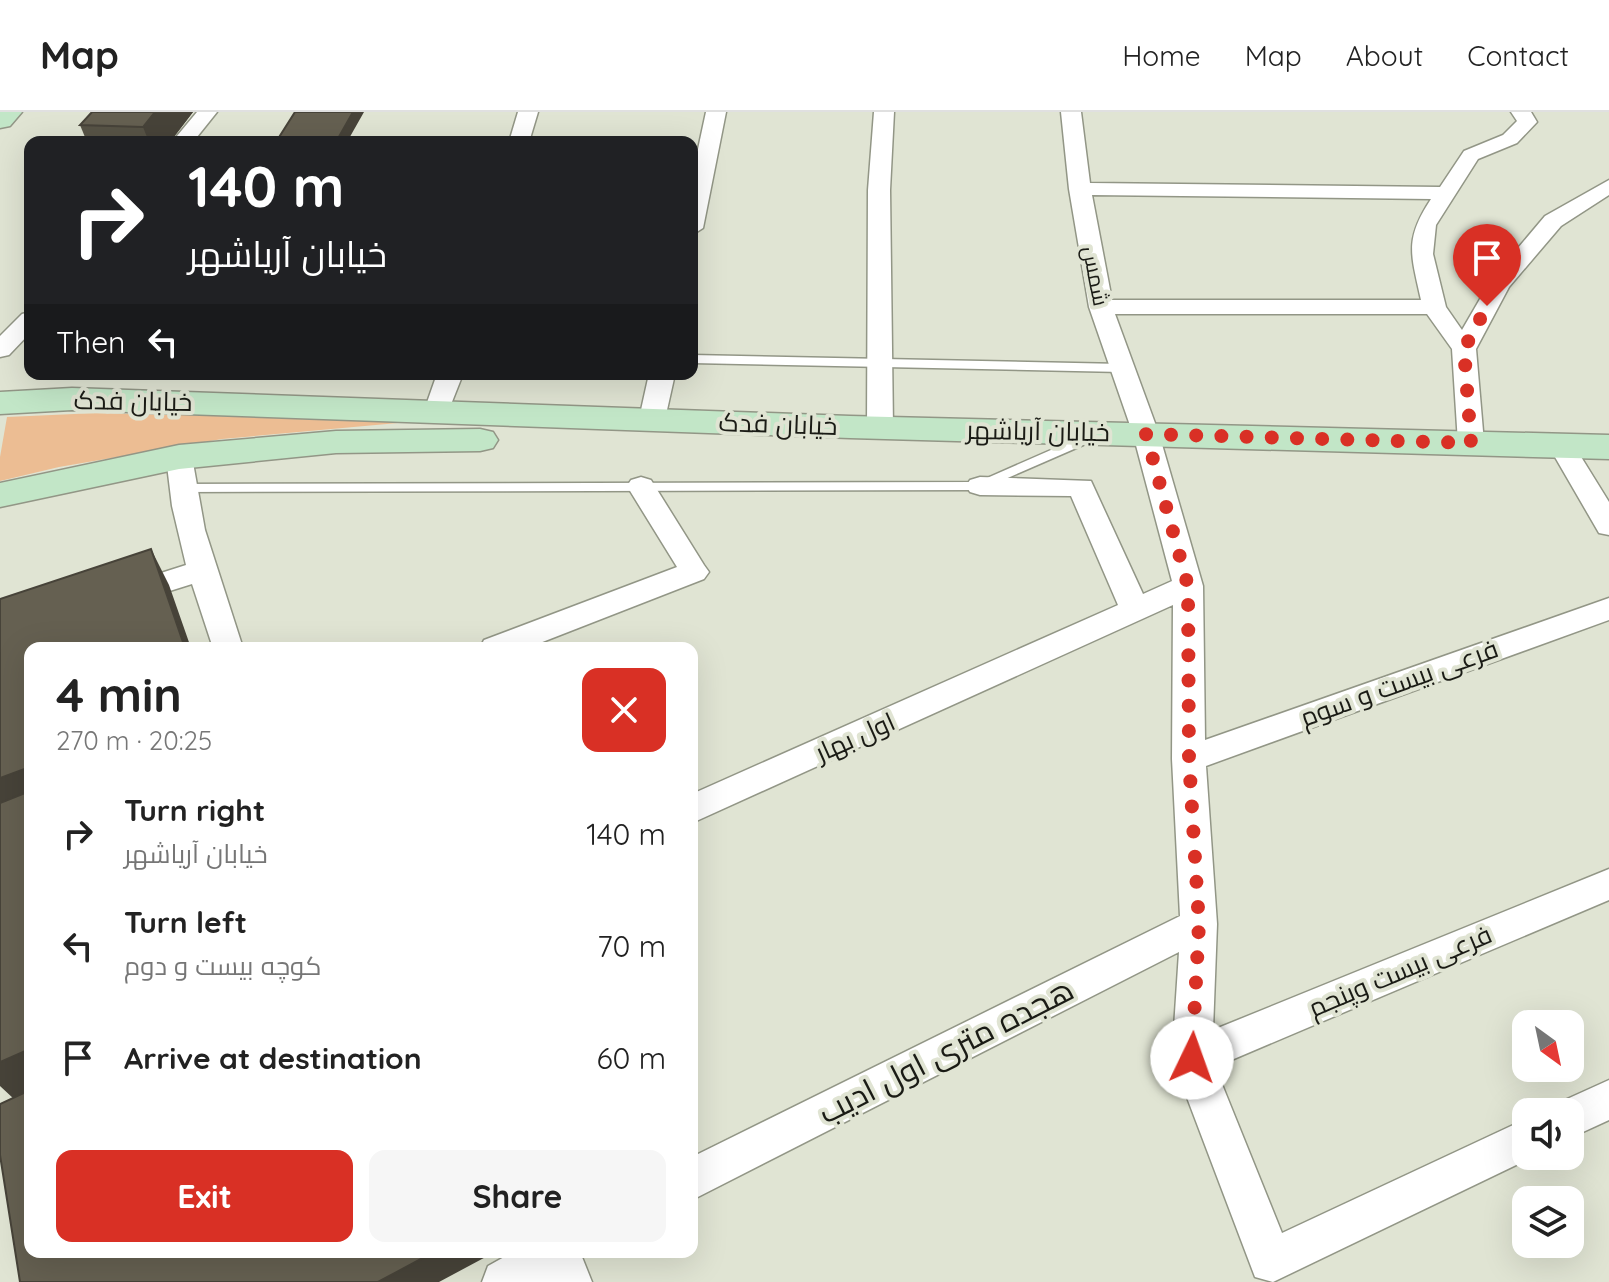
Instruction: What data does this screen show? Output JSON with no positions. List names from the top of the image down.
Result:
{
  "streets": {
    "main road": ["خیابان فدک", "خیابان آریاشهر"],
    "street": [
      "شمس",
      "فرعی بیست و سوم",
      "اول بهار",
      "فرعی بیست وپنجم",
      "هجده متری اول ادیب"
    ]
  },
  "crossings": [
    ["شمس", "خیابان آریاشهر"],
    ["شمس", "فرعی بیست و سوم"],
    ["شمس", "اول بهار"],
    ["شمس", "فرعی بیست وپنجم"],
    ["شمس", "هجده متری اول ادیب"],
    ["خیابان فدک", "خیابان آریاشهر"]
  ],
  "north": "bottom right",
  "page": {
    "header": "Map",
    "nav": [
      "Home",
      "Map",
      "About",
      "Contact"
    ],
    "turn": ["140 m", "خیابان آریاشهر"],
    "then": "Then",
    "heading": ["4 min", "270 m · 20:25"],
    "list": [
      {
        "name": "Turn right",
        "note": "خیابان آریاشهر",
        "value": "140 m"
      },
      {
        "name": "Turn left",
        "note": "کوچه بیست و دوم",
        "value": "70 m"
      },
      {
        "name": "Arrive at destination",
        "value": "60 m"
      }
    ],
    "buttons": ["Exit", "Share"]
  }
}
